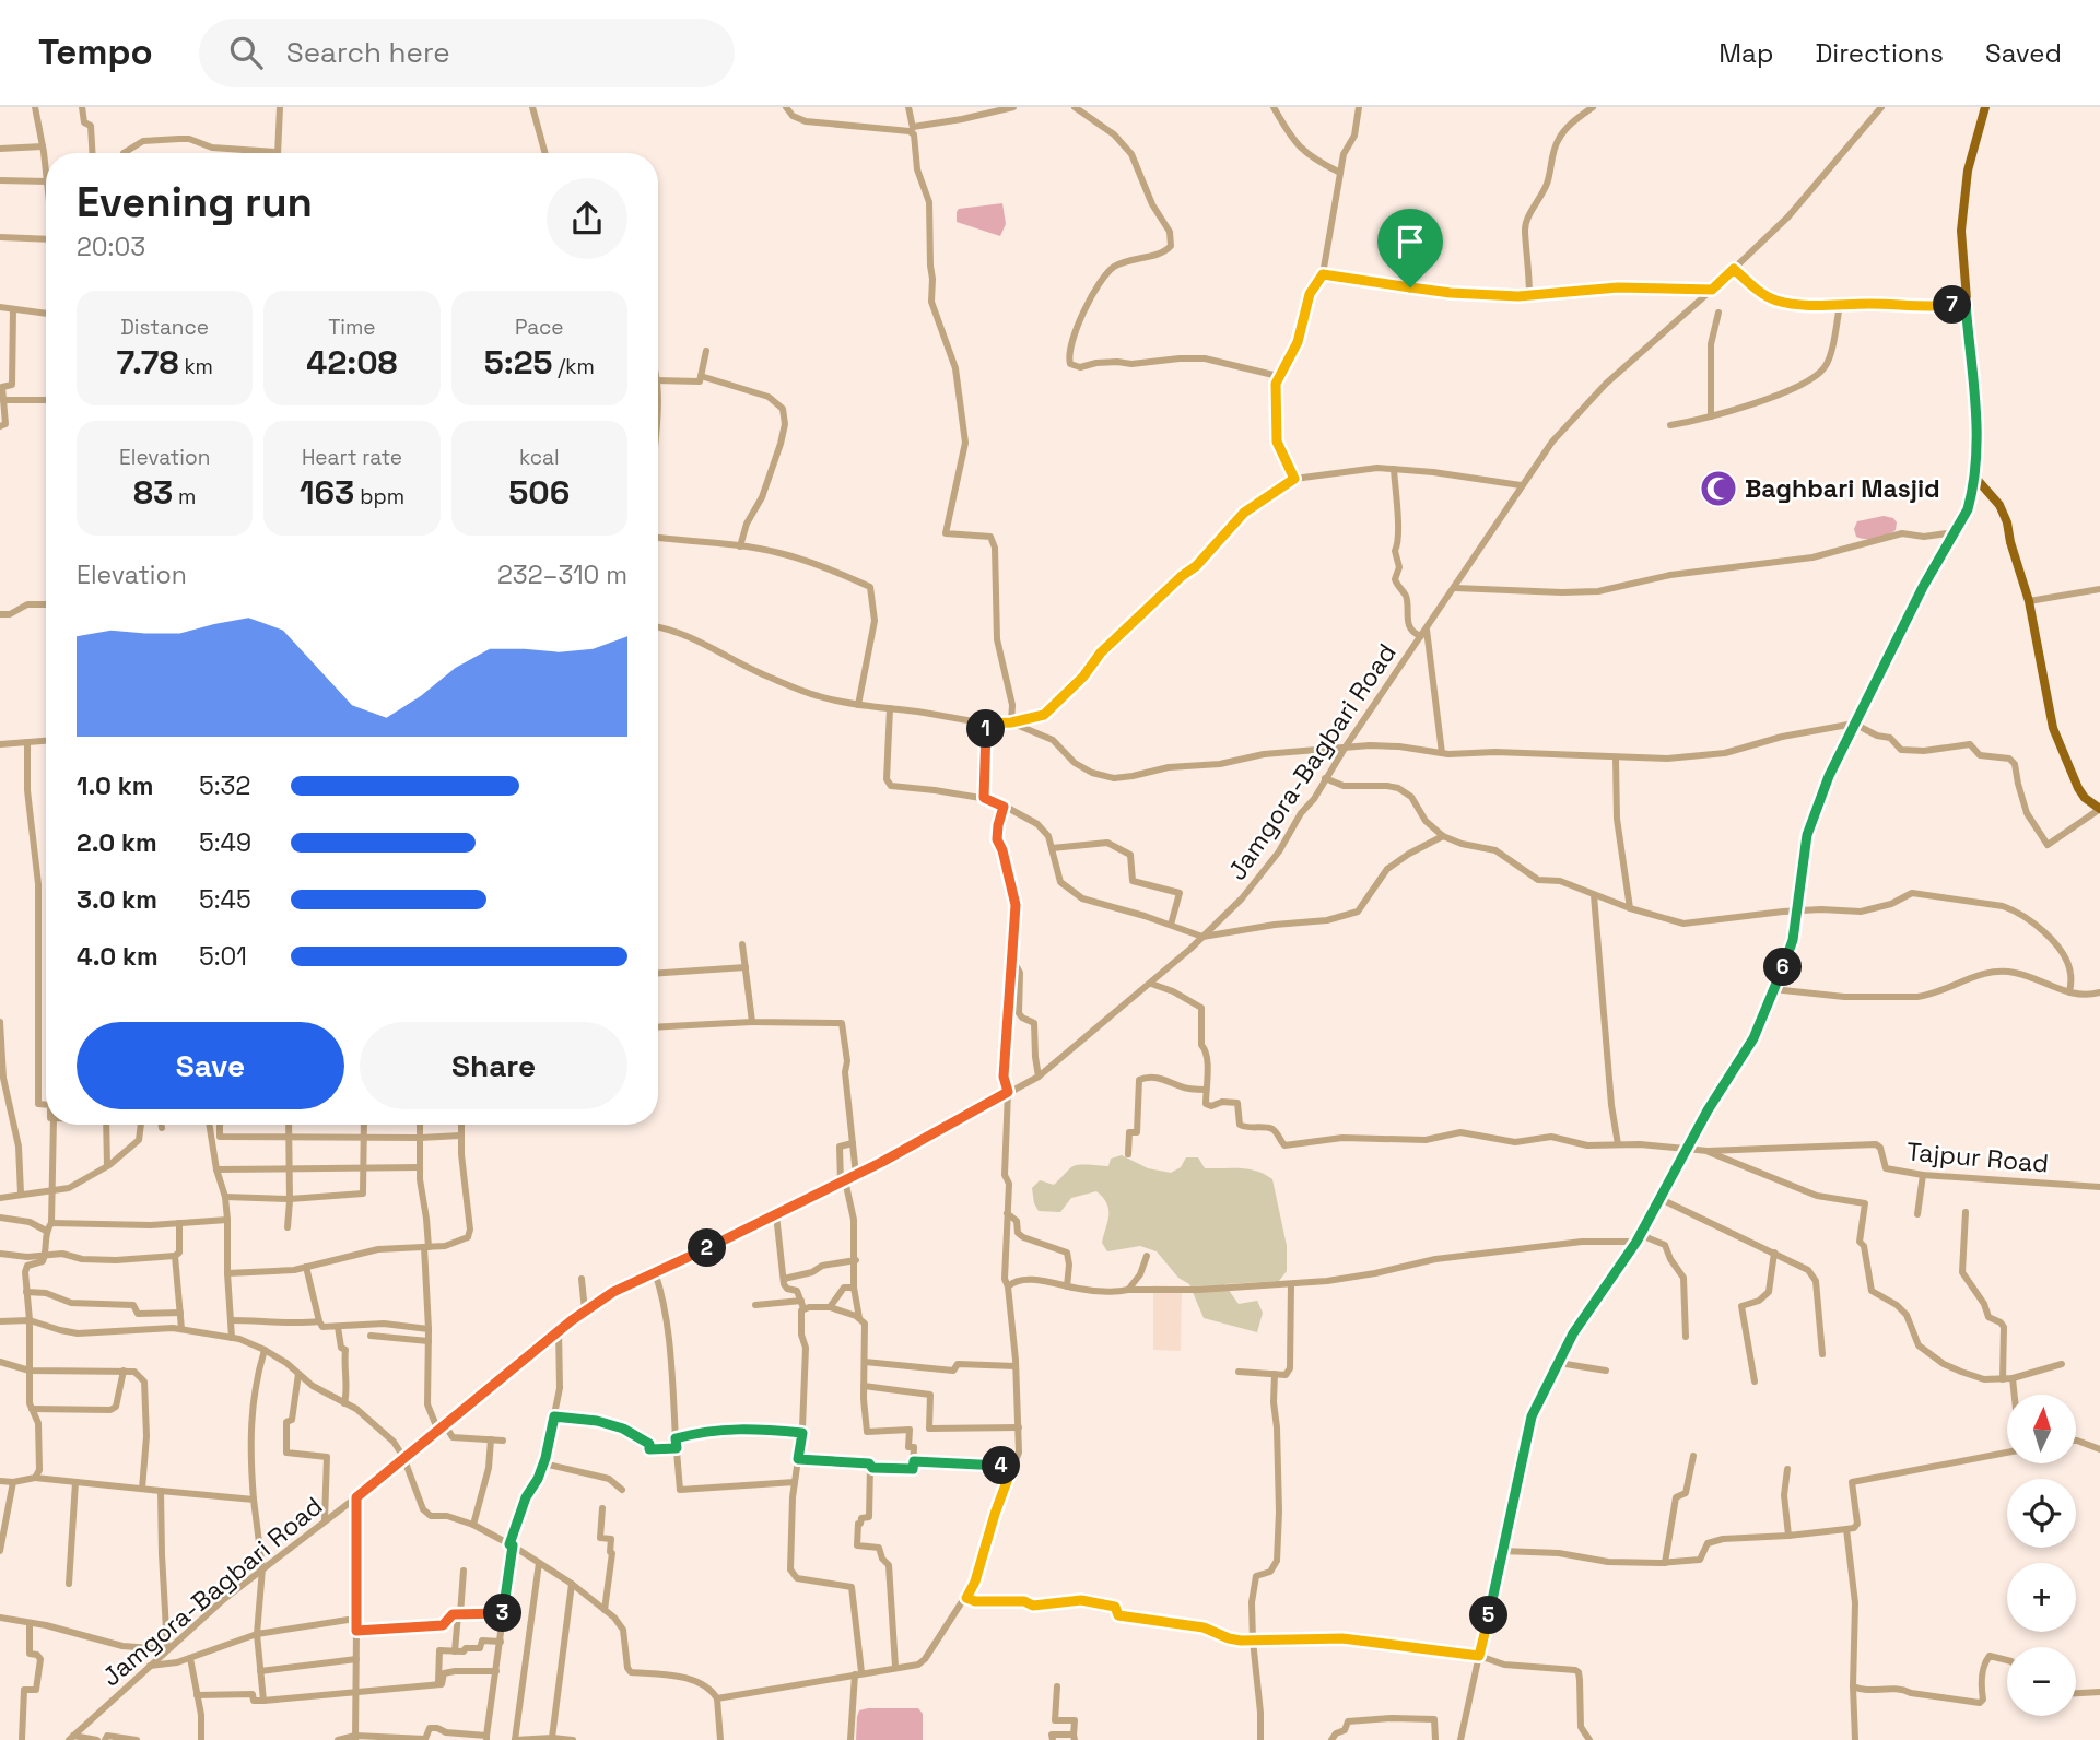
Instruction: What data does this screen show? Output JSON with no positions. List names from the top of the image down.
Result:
{
  "streets": {
    "street": ["Jamgora-Bagbari Road", "Tajpur Road"]
  },
  "places": {
    "mosque": ["Baghbari Masjid"]
  },
  "north": "top",
  "page": {
    "header": "Tempo",
    "search": "Search here",
    "nav": ["Map", "Directions", "Saved"],
    "heading": ["Evening run", "20:03"],
    "stats": [
      ["Distance", "7.78 km"],
      ["Time", "42:08"],
      ["Pace", "5:25 /km"],
      ["Elevation", "83 m"],
      ["Heart rate", "163 bpm"],
      ["kcal", "506"]
    ],
    "pins": [
      "7",
      "1",
      "6",
      "2",
      "4",
      "3",
      "5"
    ],
    "chart": ["Elevation", "232–310 m"],
    "list": [
      {
        "name": "1.0 km",
        "note": "5:32"
      },
      {
        "name": "2.0 km",
        "note": "5:49"
      },
      {
        "name": "3.0 km",
        "note": "5:45"
      },
      {
        "name": "4.0 km",
        "note": "5:01"
      }
    ],
    "buttons": ["Save", "Share"],
    "map_buttons": ["+", "−"]
  }
}
